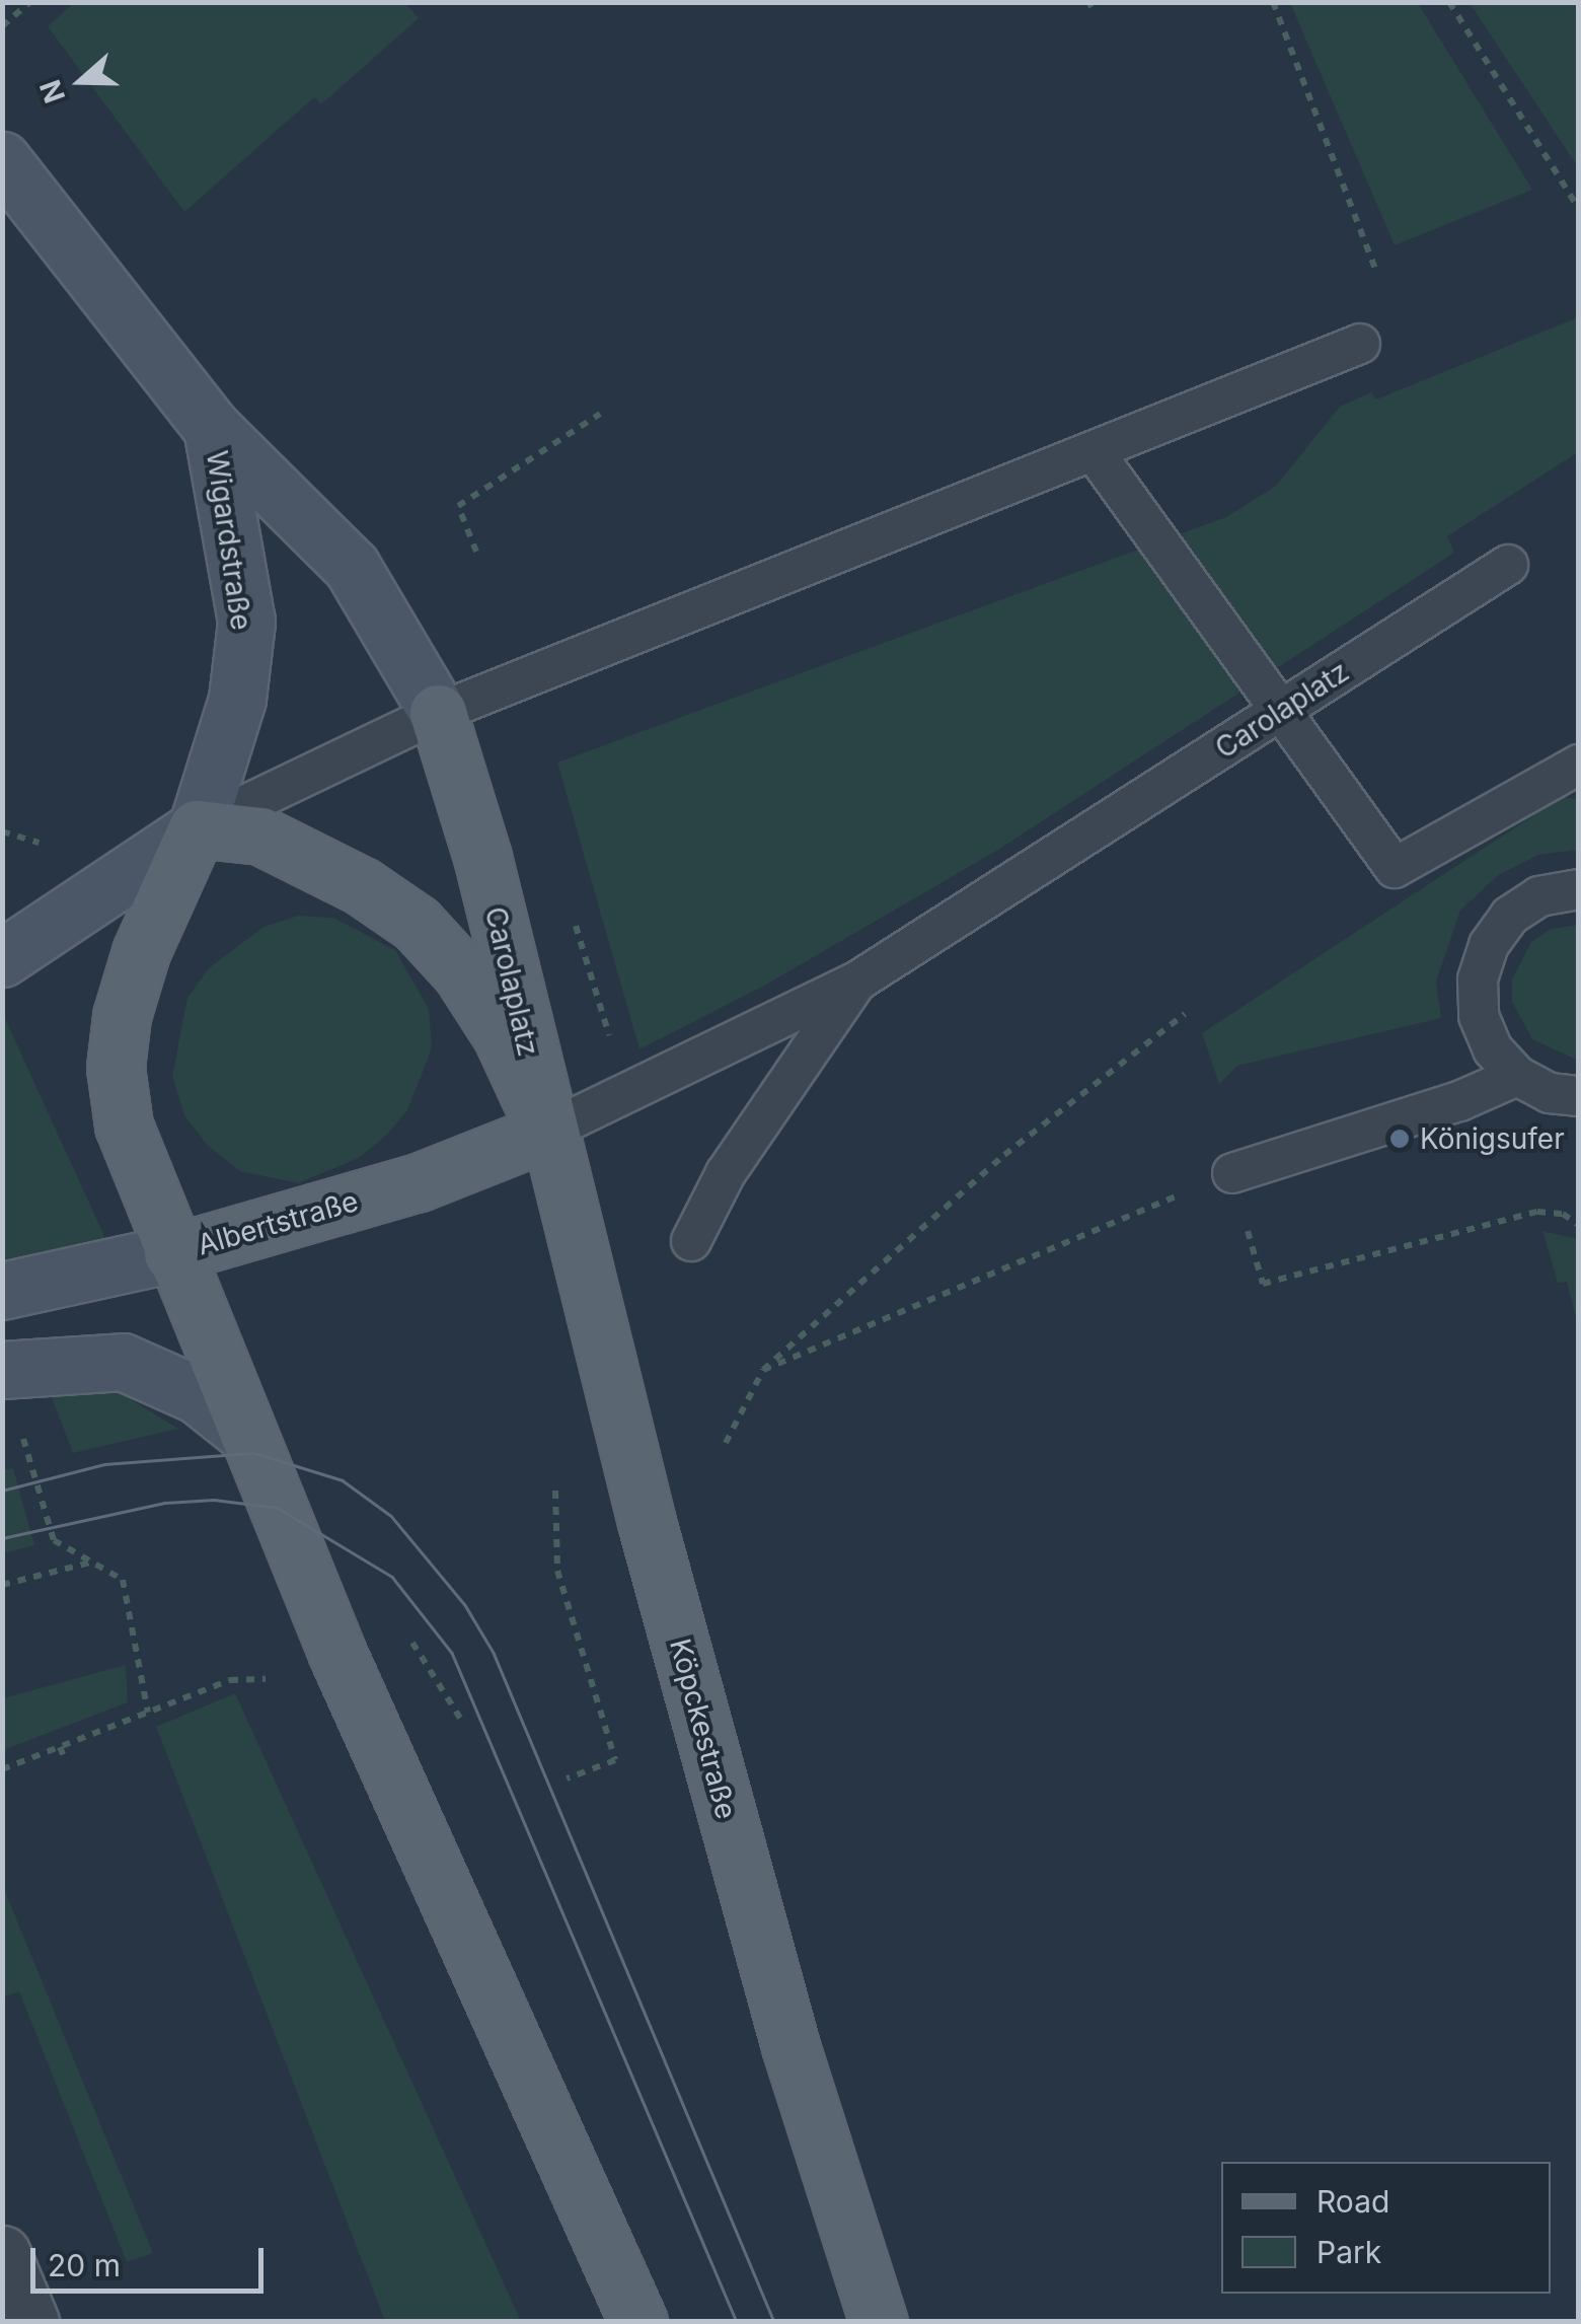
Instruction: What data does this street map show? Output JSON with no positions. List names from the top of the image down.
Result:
{
  "streets": {
    "main road": [
      "Wigardstraße",
      "Carolaplatz",
      "Albertstraße",
      "Köpckestraße"
    ]
  },
  "crossings": [
    ["Wigardstraße", "Carolaplatz"],
    ["Carolaplatz", "Albertstraße"],
    ["Carolaplatz", "Köpckestraße"],
    ["Albertstraße", "Köpckestraße"]
  ],
  "places": ["Königsufer"],
  "legend": ["Road", "Park"],
  "scale_bar": "20 m",
  "north": "left"
}
